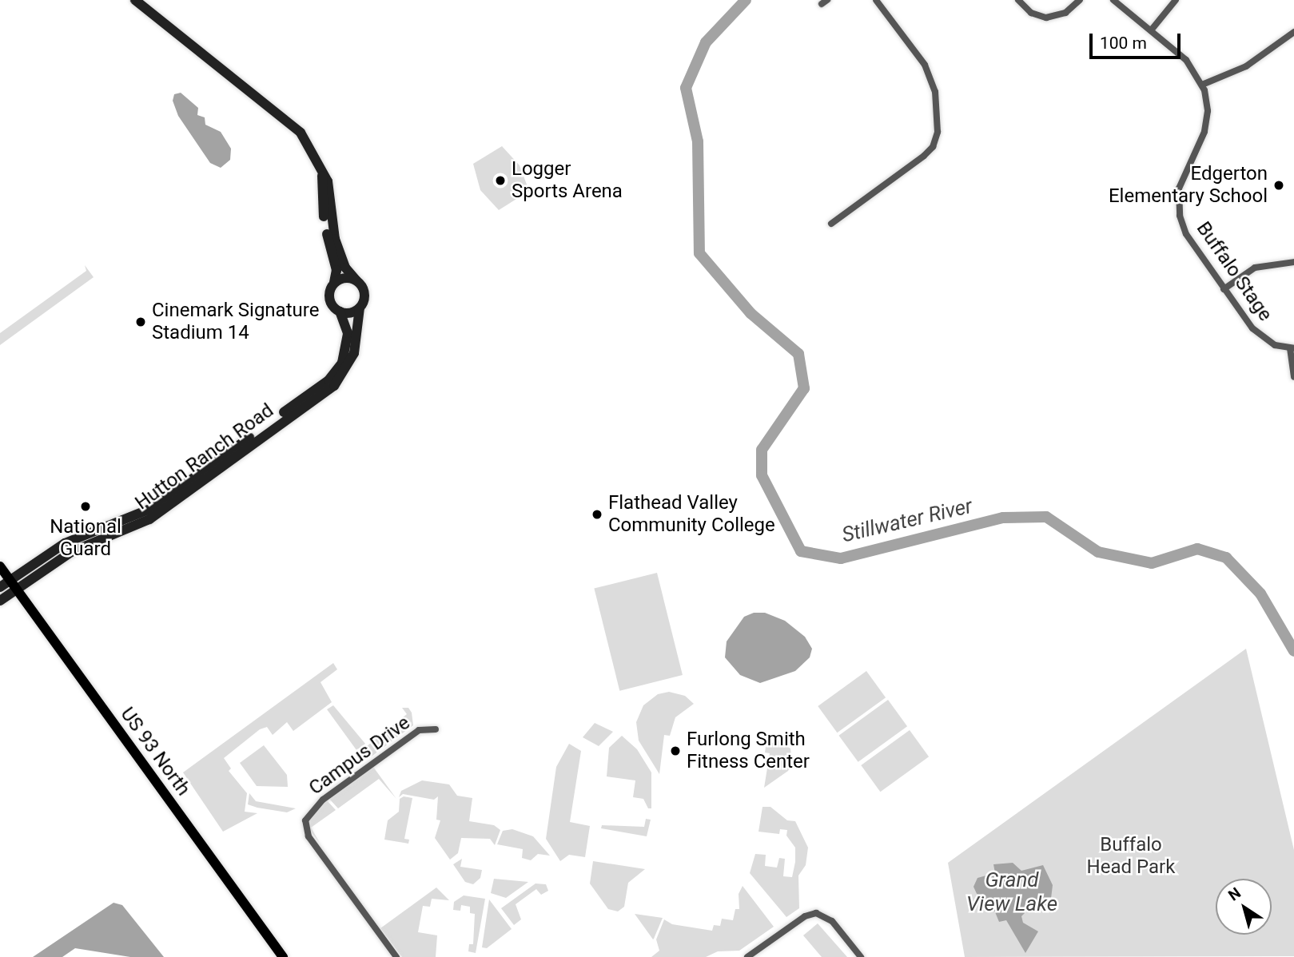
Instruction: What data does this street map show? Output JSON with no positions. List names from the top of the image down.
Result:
{
  "streets": {
    "main road": ["Hutton Ranch Road", "US 93 North"],
    "street": ["Buffalo Stage", "Campus Drive"]
  },
  "crossings": [
    ["Hutton Ranch Road", "US 93 North"]
  ],
  "water": ["Stillwater River", "Grand View Lake"],
  "parks": ["Buffalo Head Park"],
  "places": [
    "Logger Sports Arena",
    "Edgerton Elementary School",
    "Cinemark Signature Stadium 14",
    "National Guard",
    "Flathead Valley Community College",
    "Furlong Smith Fitness Center"
  ],
  "scale_bar": "100 m",
  "north": "top left"
}
